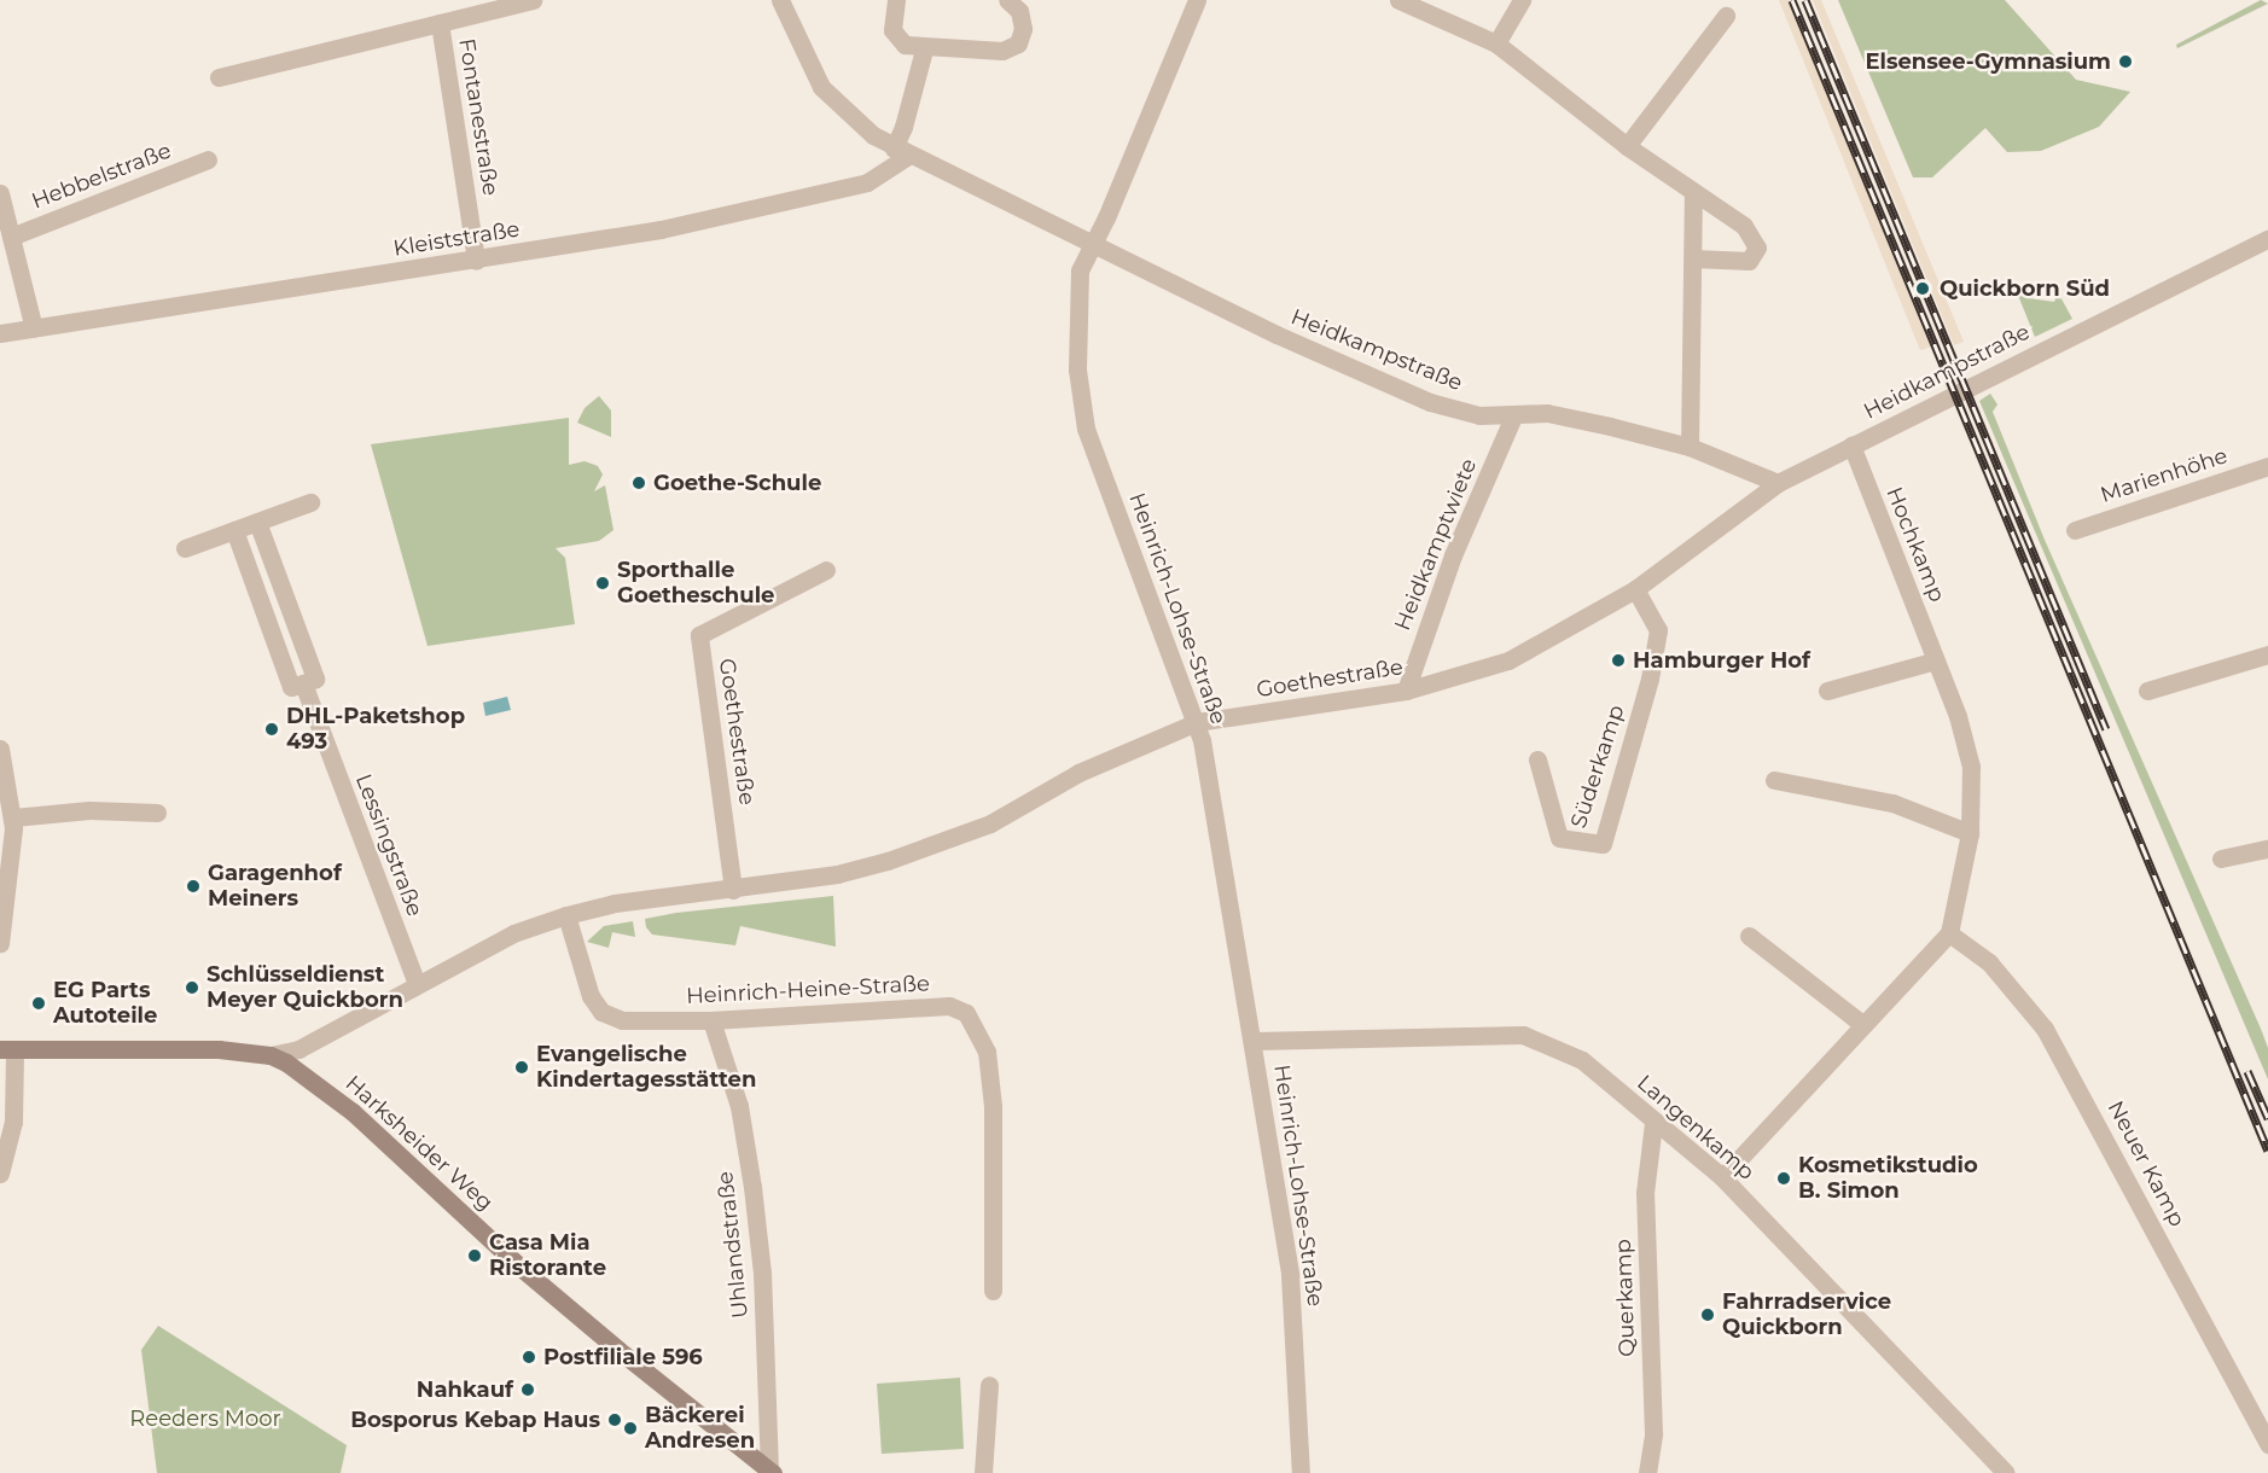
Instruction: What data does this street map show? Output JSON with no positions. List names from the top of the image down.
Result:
{
  "streets": {
    "main road": ["Harksheider Weg"],
    "street": [
      "Fontanestraße",
      "Hebbelstraße",
      "Kleiststraße",
      "Heidkampstraße",
      "Marienhöhe",
      "Heidkamptwiete",
      "Hochkamp",
      "Heinrich-Lohse-Straße",
      "Goethestraße",
      "Süderkamp",
      "Lessingstraße",
      "Heinrich-Heine-Straße",
      "Langenkamp",
      "Neuer Kamp",
      "Uhlandstraße",
      "Querkamp"
    ]
  },
  "crossings": [
    ["Fontanestraße", "Kleiststraße"],
    ["Kleiststraße", "Heidkampstraße"],
    ["Heidkampstraße", "Heidkamptwiete"],
    ["Heidkampstraße", "Hochkamp"],
    ["Heidkampstraße", "Heinrich-Lohse-Straße"],
    ["Heidkampstraße", "Goethestraße"],
    ["Heidkamptwiete", "Goethestraße"],
    ["Hochkamp", "Neuer Kamp"],
    ["Heinrich-Lohse-Straße", "Goethestraße"],
    ["Heinrich-Lohse-Straße", "Langenkamp"],
    ["Goethestraße", "Süderkamp"],
    ["Goethestraße", "Lessingstraße"],
    ["Goethestraße", "Heinrich-Heine-Straße"],
    ["Goethestraße", "Harksheider Weg"],
    ["Heinrich-Heine-Straße", "Uhlandstraße"],
    ["Langenkamp", "Querkamp"],
    ["Harksheider Weg", "Uhlandstraße"]
  ],
  "parks": ["Reeders Moor"],
  "places": [
    "Elsensee-Gymnasium",
    "Quickborn Süd",
    "Goethe-Schule",
    "Sporthalle Goetheschule",
    "Hamburger Hof",
    "DHL-Paketshop 493",
    "Garagenhof Meiners",
    "Schlüsseldienst Meyer Quickborn",
    "EG Parts Autoteile",
    "Evangelische Kindertagesstätten",
    "Kosmetikstudio B. Simon",
    "Casa Mia Ristorante",
    "Fahrradservice Quickborn",
    "Postfiliale 596",
    "Nahkauf",
    "Bosporus Kebap Haus",
    "Bäckerei Andresen"
  ]
}
